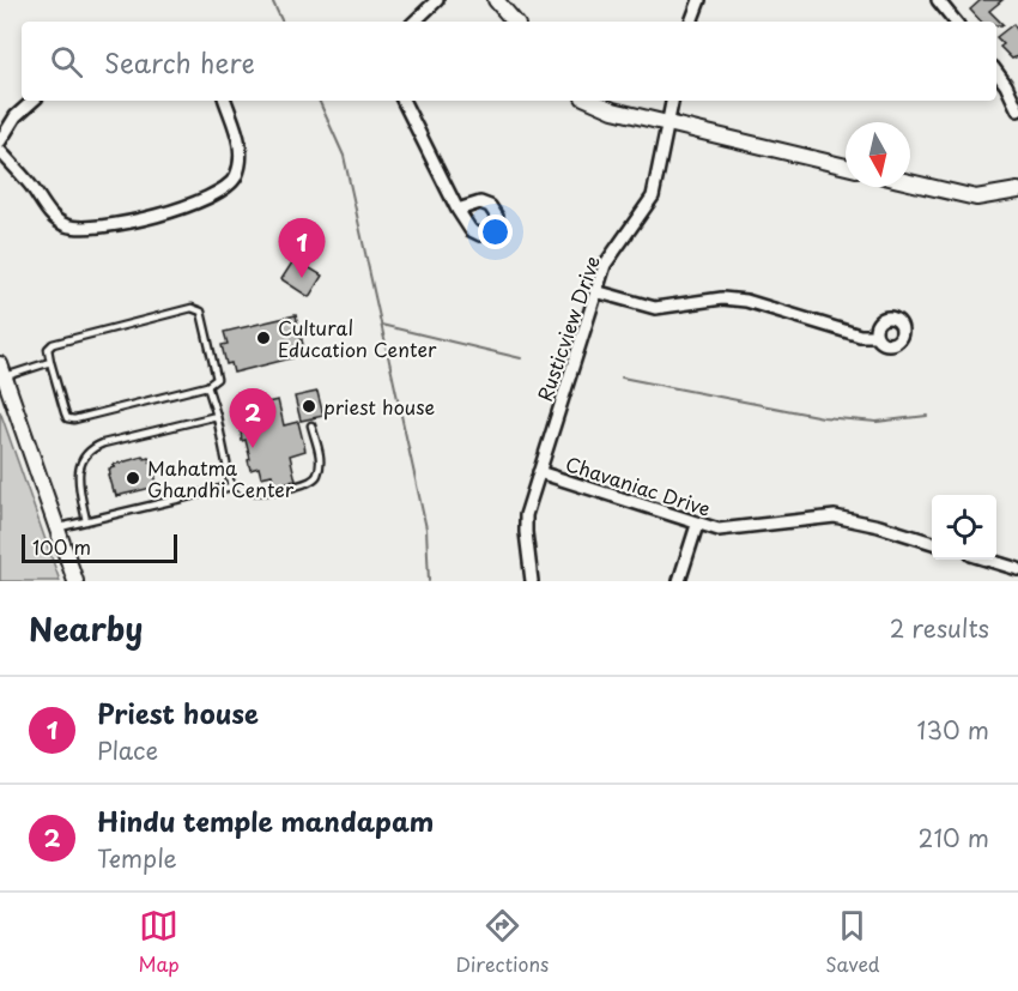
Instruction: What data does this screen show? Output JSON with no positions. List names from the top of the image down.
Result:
{
  "streets": {
    "street": ["Rusticview Drive", "Chavaniac Drive"]
  },
  "crossings": [
    ["Rusticview Drive", "Chavaniac Drive"]
  ],
  "places": ["Cultural Education Center", "priest house", "Mahatma Ghandhi Center"],
  "scale_bar": "100 m",
  "north": "bottom",
  "page": {
    "search": "Search here",
    "pins": ["1", "2"],
    "scale": "100 m",
    "heading": ["Nearby", "2 results"],
    "list": [
      {
        "mark": "1",
        "name": "Priest house",
        "note": "Place",
        "value": "130 m"
      },
      {
        "mark": "2",
        "name": "Hindu temple mandapam",
        "note": "Temple",
        "value": "210 m"
      }
    ],
    "nav": ["Map", "Directions", "Saved"]
  }
}
